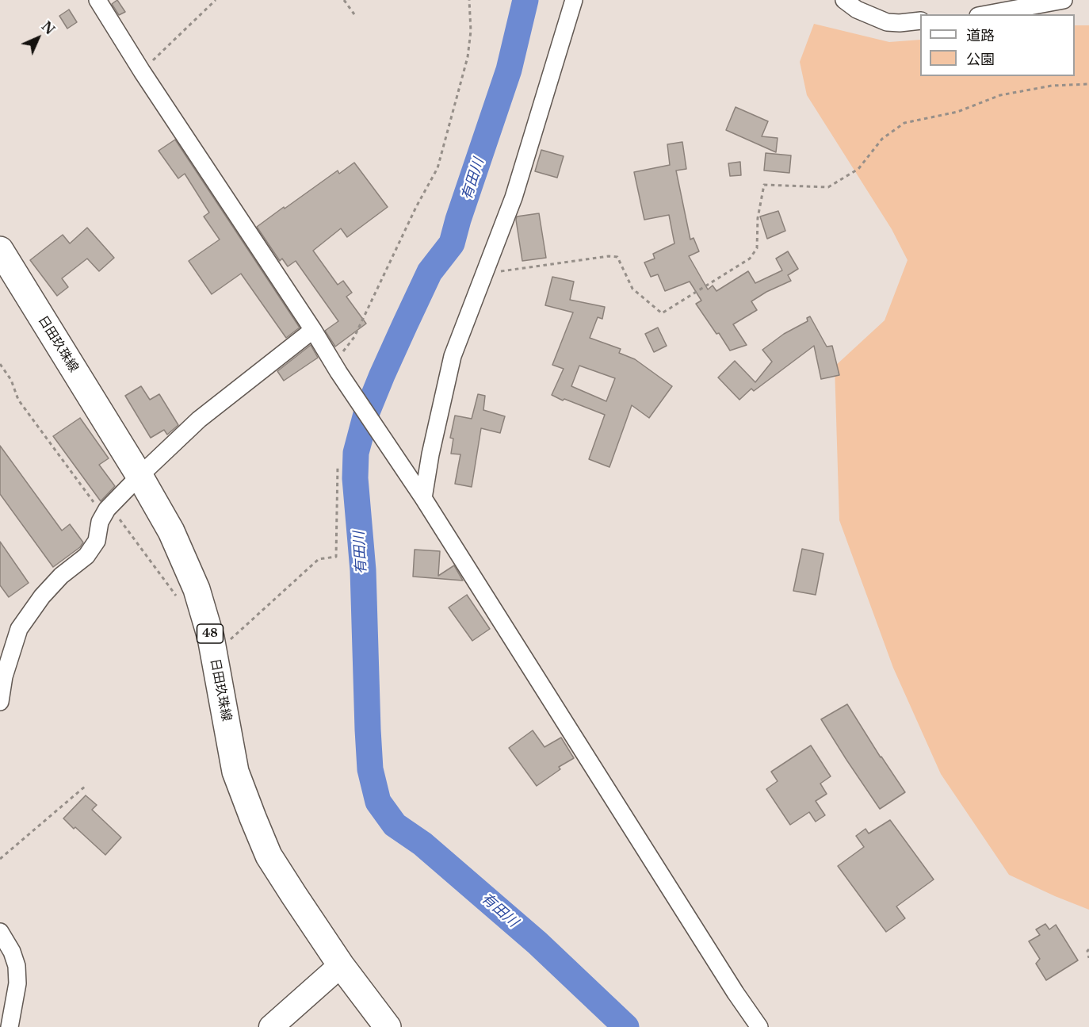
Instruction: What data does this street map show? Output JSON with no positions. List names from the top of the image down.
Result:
{
  "streets": {
    "main road": ["日田玖珠線", "48"]
  },
  "water": ["有田川"],
  "legend": ["道路", "公園"],
  "north": "top right"
}
